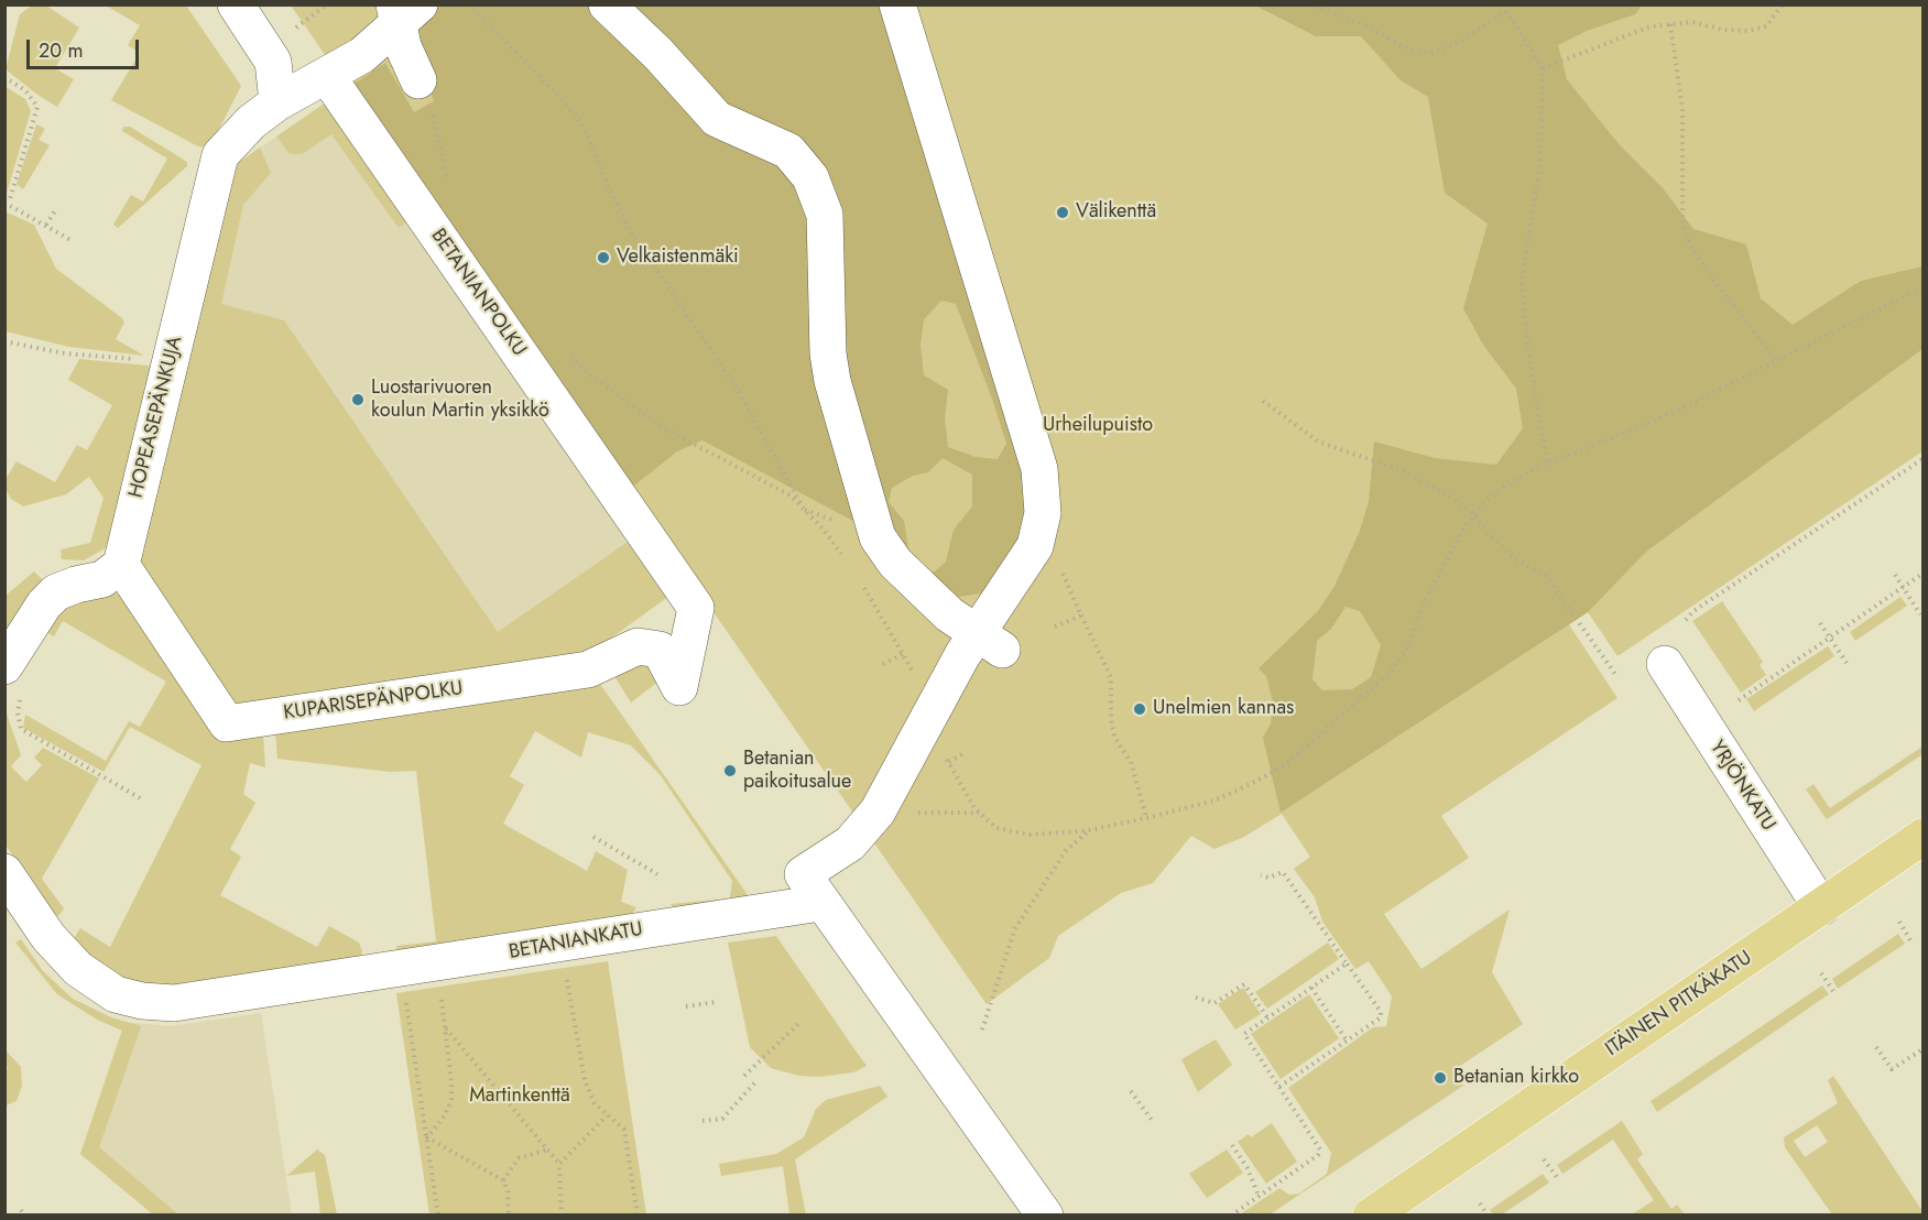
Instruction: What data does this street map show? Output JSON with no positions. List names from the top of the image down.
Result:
{
  "streets": {
    "main road": ["ITÄINEN PITKÄKATU"],
    "street": [
      "BETANIANPOLKU",
      "HOPEASEPÄNKUJA",
      "KUPARISEPÄNPOLKU",
      "YRJÖNKATU",
      "BETANIANKATU"
    ]
  },
  "crossings": [
    ["BETANIANPOLKU", "HOPEASEPÄNKUJA"],
    ["BETANIANPOLKU", "KUPARISEPÄNPOLKU"],
    ["HOPEASEPÄNKUJA", "KUPARISEPÄNPOLKU"],
    ["YRJÖNKATU", "ITÄINEN PITKÄKATU"]
  ],
  "parks": ["Urheilupuisto", "Martinkenttä"],
  "places": [
    "Välikenttä",
    "Velkaistenmäki",
    "Luostarivuoren koulun Martin yksikkö",
    "Unelmien kannas",
    "Betanian paikoitusalue",
    "Betanian kirkko"
  ],
  "scale_bar": "20 m"
}
